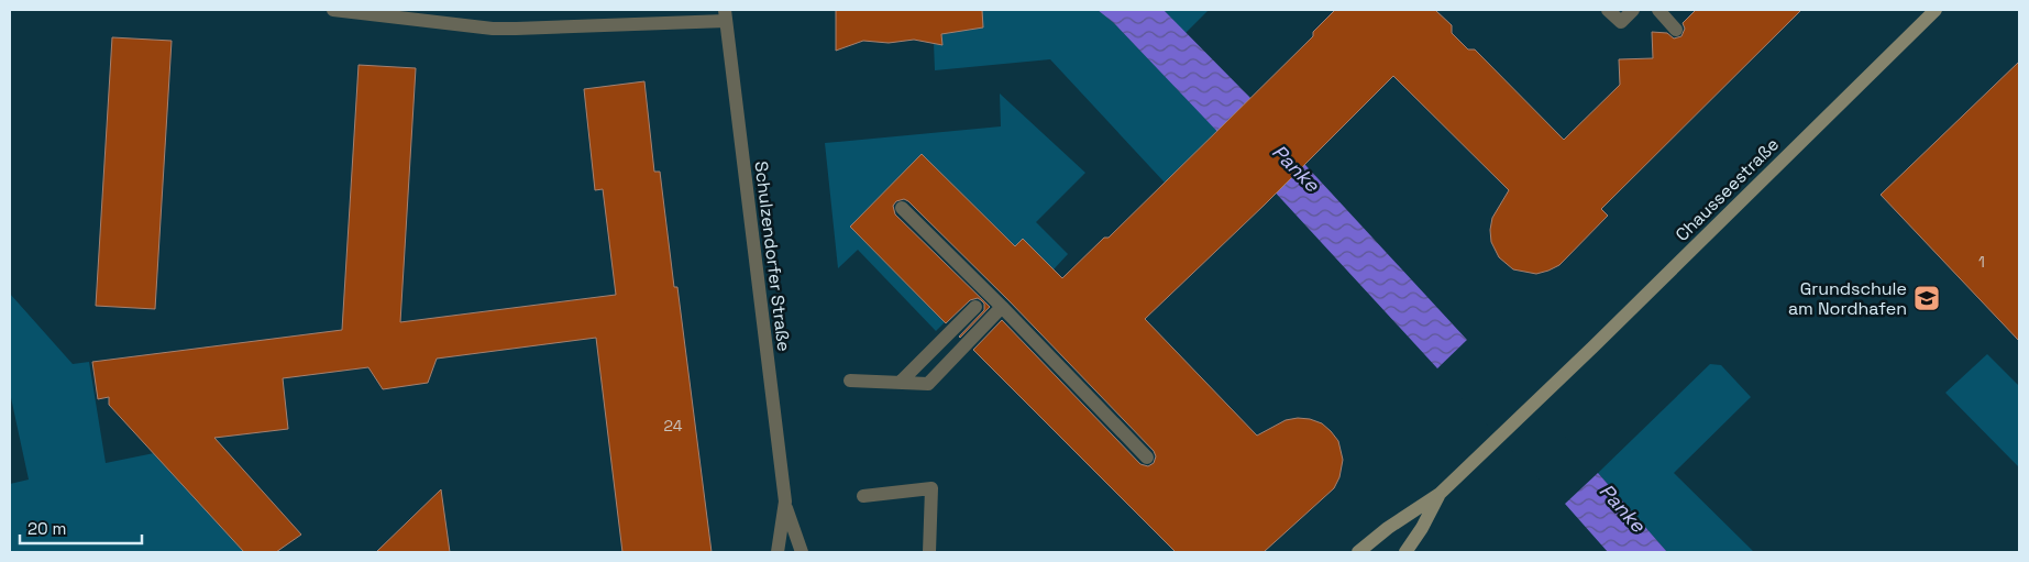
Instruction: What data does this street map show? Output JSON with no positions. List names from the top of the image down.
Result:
{
  "streets": {
    "main road": ["Chausseestraße"],
    "street": ["Schulzendorfer Straße"]
  },
  "water": ["Panke"],
  "places": {
    "school or university": ["Grundschule am Nordhafen"]
  },
  "house_numbers": ["1", "24"],
  "scale_bar": "20 m"
}
